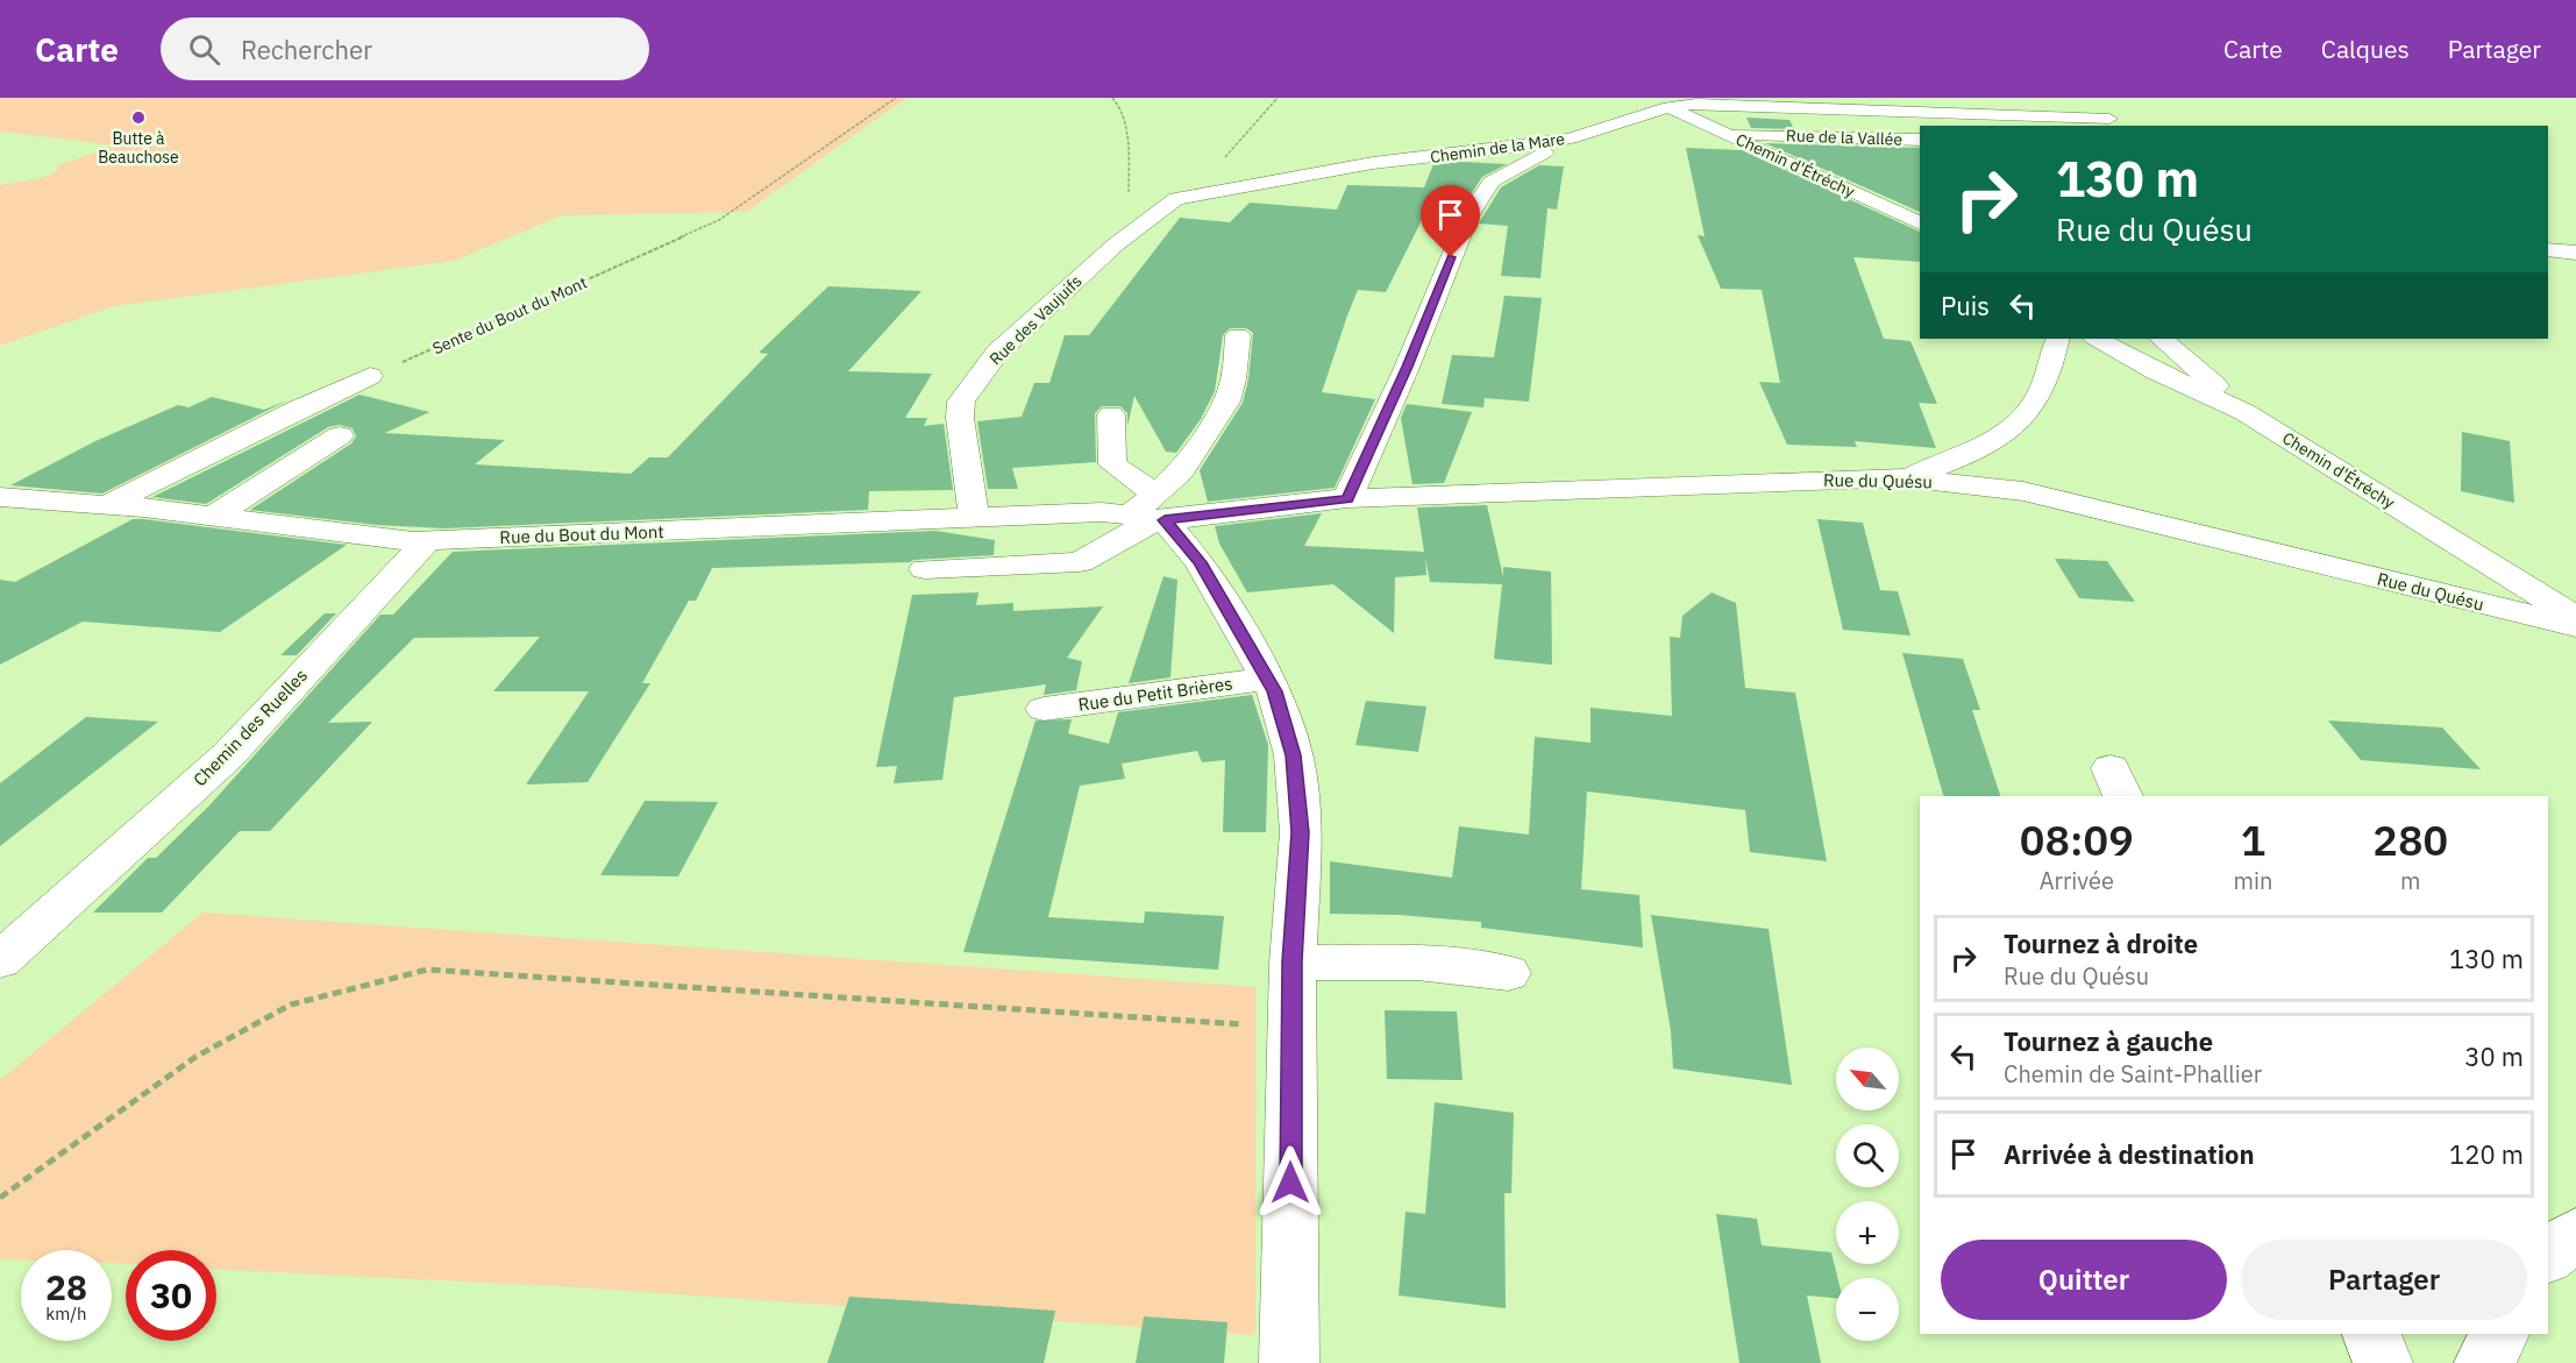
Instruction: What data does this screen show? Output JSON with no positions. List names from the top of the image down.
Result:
{
  "streets": {
    "street": [
      "Rue de la Vallée",
      "Chemin de la Mare",
      "Chemin d'Étréchy",
      "Rue des Vaujuifs",
      "Rue du Quésu",
      "Rue du Bout du Mont",
      "Rue du Petit Brières",
      "Chemin des Ruelles"
    ],
    "path": ["Sente du Bout du Mont"]
  },
  "crossings": [
    ["Rue de la Vallée", "Chemin d'Étréchy"],
    ["Chemin de la Mare", "Chemin d'Étréchy"],
    ["Chemin de la Mare", "Rue des Vaujuifs"],
    ["Rue des Vaujuifs", "Rue du Bout du Mont"],
    ["Rue du Quésu", "Rue du Bout du Mont"],
    ["Rue du Bout du Mont", "Chemin des Ruelles"]
  ],
  "places": ["Butte à Beauchose"],
  "north": "top left",
  "page": {
    "header": "Carte",
    "search": "Rechercher",
    "nav": ["Carte", "Calques", "Partager"],
    "turn": ["130 m", "Rue du Quésu"],
    "then": "Puis",
    "eta": [
      "08:09",
      "Arrivée",
      "1",
      "min",
      "280",
      "m"
    ],
    "list": [
      {
        "name": "Tournez à droite",
        "note": "Rue du Quésu",
        "value": "130 m"
      },
      {
        "name": "Tournez à gauche",
        "note": "Chemin de Saint-Phallier",
        "value": "30 m"
      },
      {
        "name": "Arrivée à destination",
        "value": "120 m"
      }
    ],
    "map_buttons": ["+", "−"],
    "buttons": ["Quitter", "Partager"],
    "speed": "28 km/h",
    "limit": "30"
  }
}
